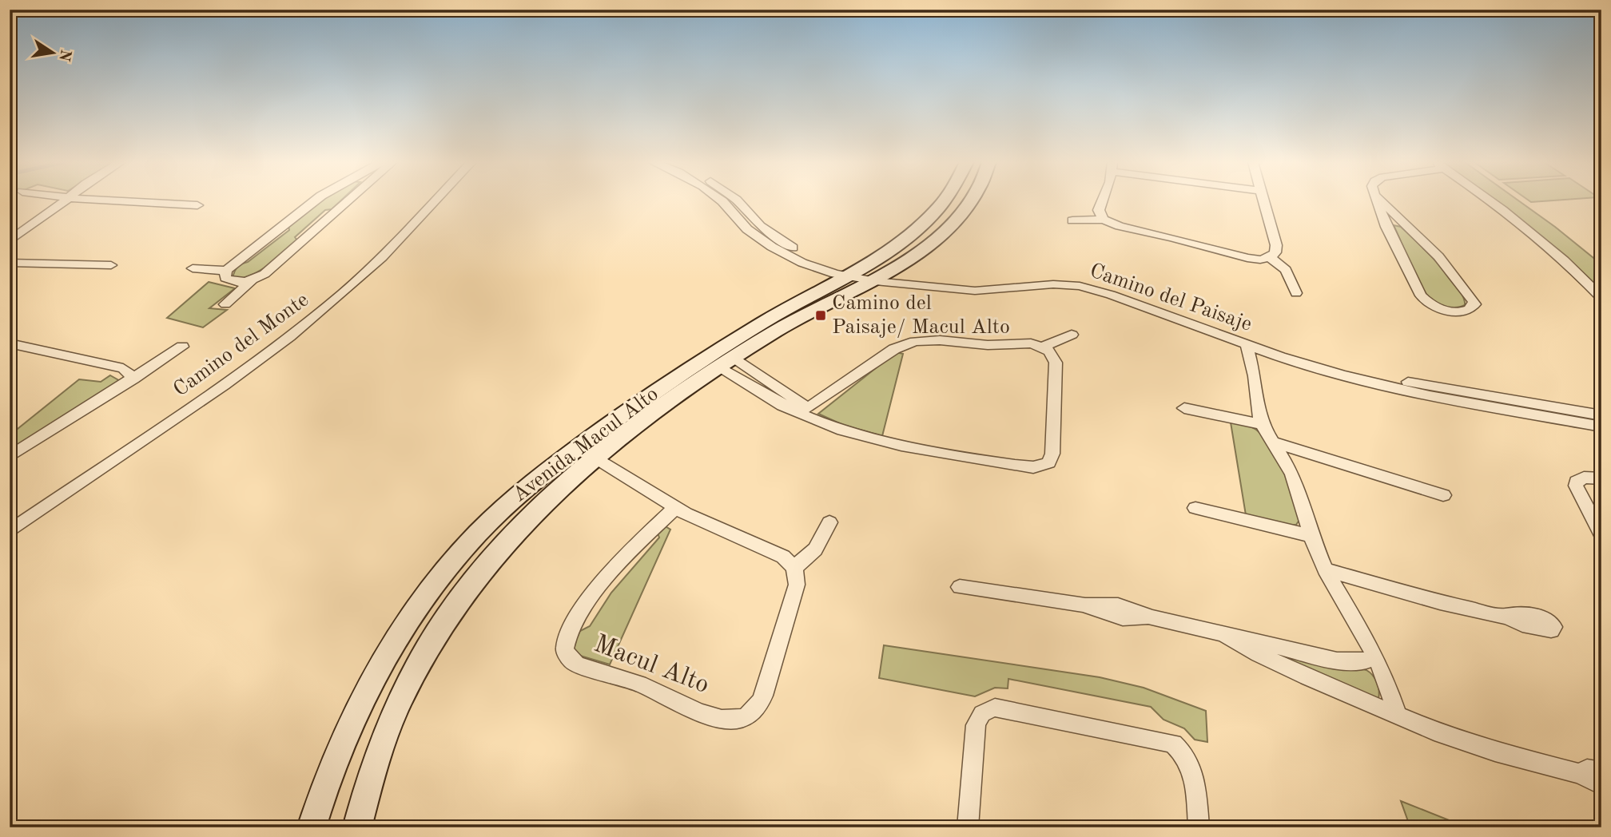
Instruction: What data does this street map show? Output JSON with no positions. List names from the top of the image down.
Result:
{
  "streets": {
    "street": [
      "Camino del Paisaje",
      "Camino del Monte",
      "Avenida Macul Alto",
      "Macul Alto"
    ]
  },
  "crossings": [
    ["Camino del Paisaje", "Avenida Macul Alto"]
  ],
  "places": {
    "transit": ["Camino del Paisaje/ Macul Alto"]
  },
  "north": "right"
}
